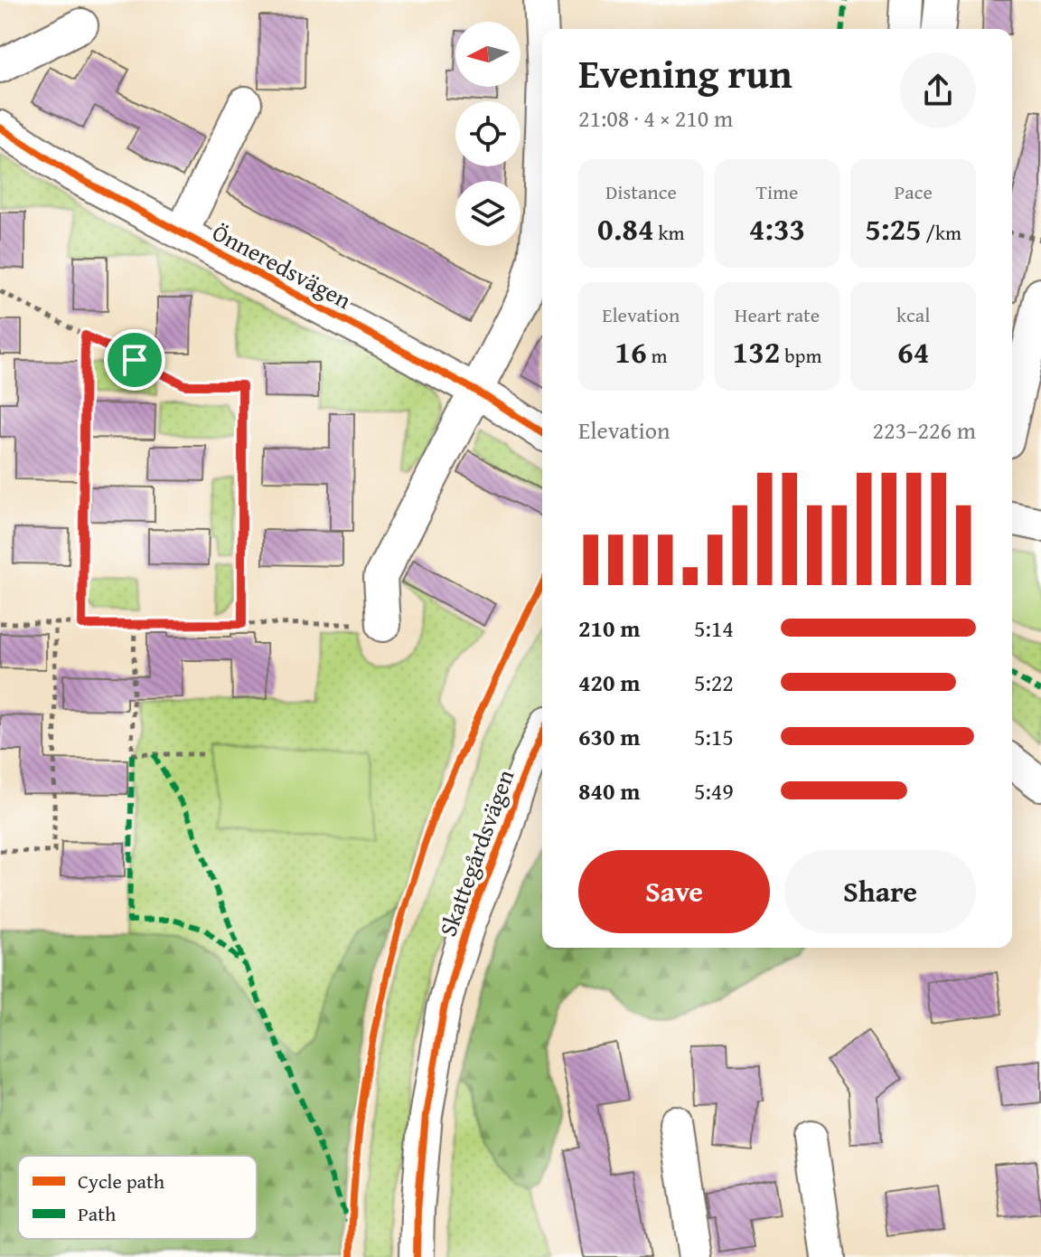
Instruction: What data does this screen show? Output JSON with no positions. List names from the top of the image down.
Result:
{
  "streets": {
    "street": ["Önneredsvägen", "Skattegårdsvägen"]
  },
  "legend": ["Cycle path", "Path"],
  "north": "left",
  "page": {
    "heading": ["Evening run", "21:08 · 4 × 210 m"],
    "stats": [
      ["Distance", "0.84 km"],
      ["Time", "4:33"],
      ["Pace", "5:25 /km"],
      ["Elevation", "16 m"],
      ["Heart rate", "132 bpm"],
      ["kcal", "64"]
    ],
    "chart": ["Elevation", "223–226 m"],
    "list": [
      {
        "name": "210 m",
        "note": "5:14"
      },
      {
        "name": "420 m",
        "note": "5:22"
      },
      {
        "name": "630 m",
        "note": "5:15"
      },
      {
        "name": "840 m",
        "note": "5:49"
      }
    ],
    "buttons": ["Save", "Share"]
  }
}
